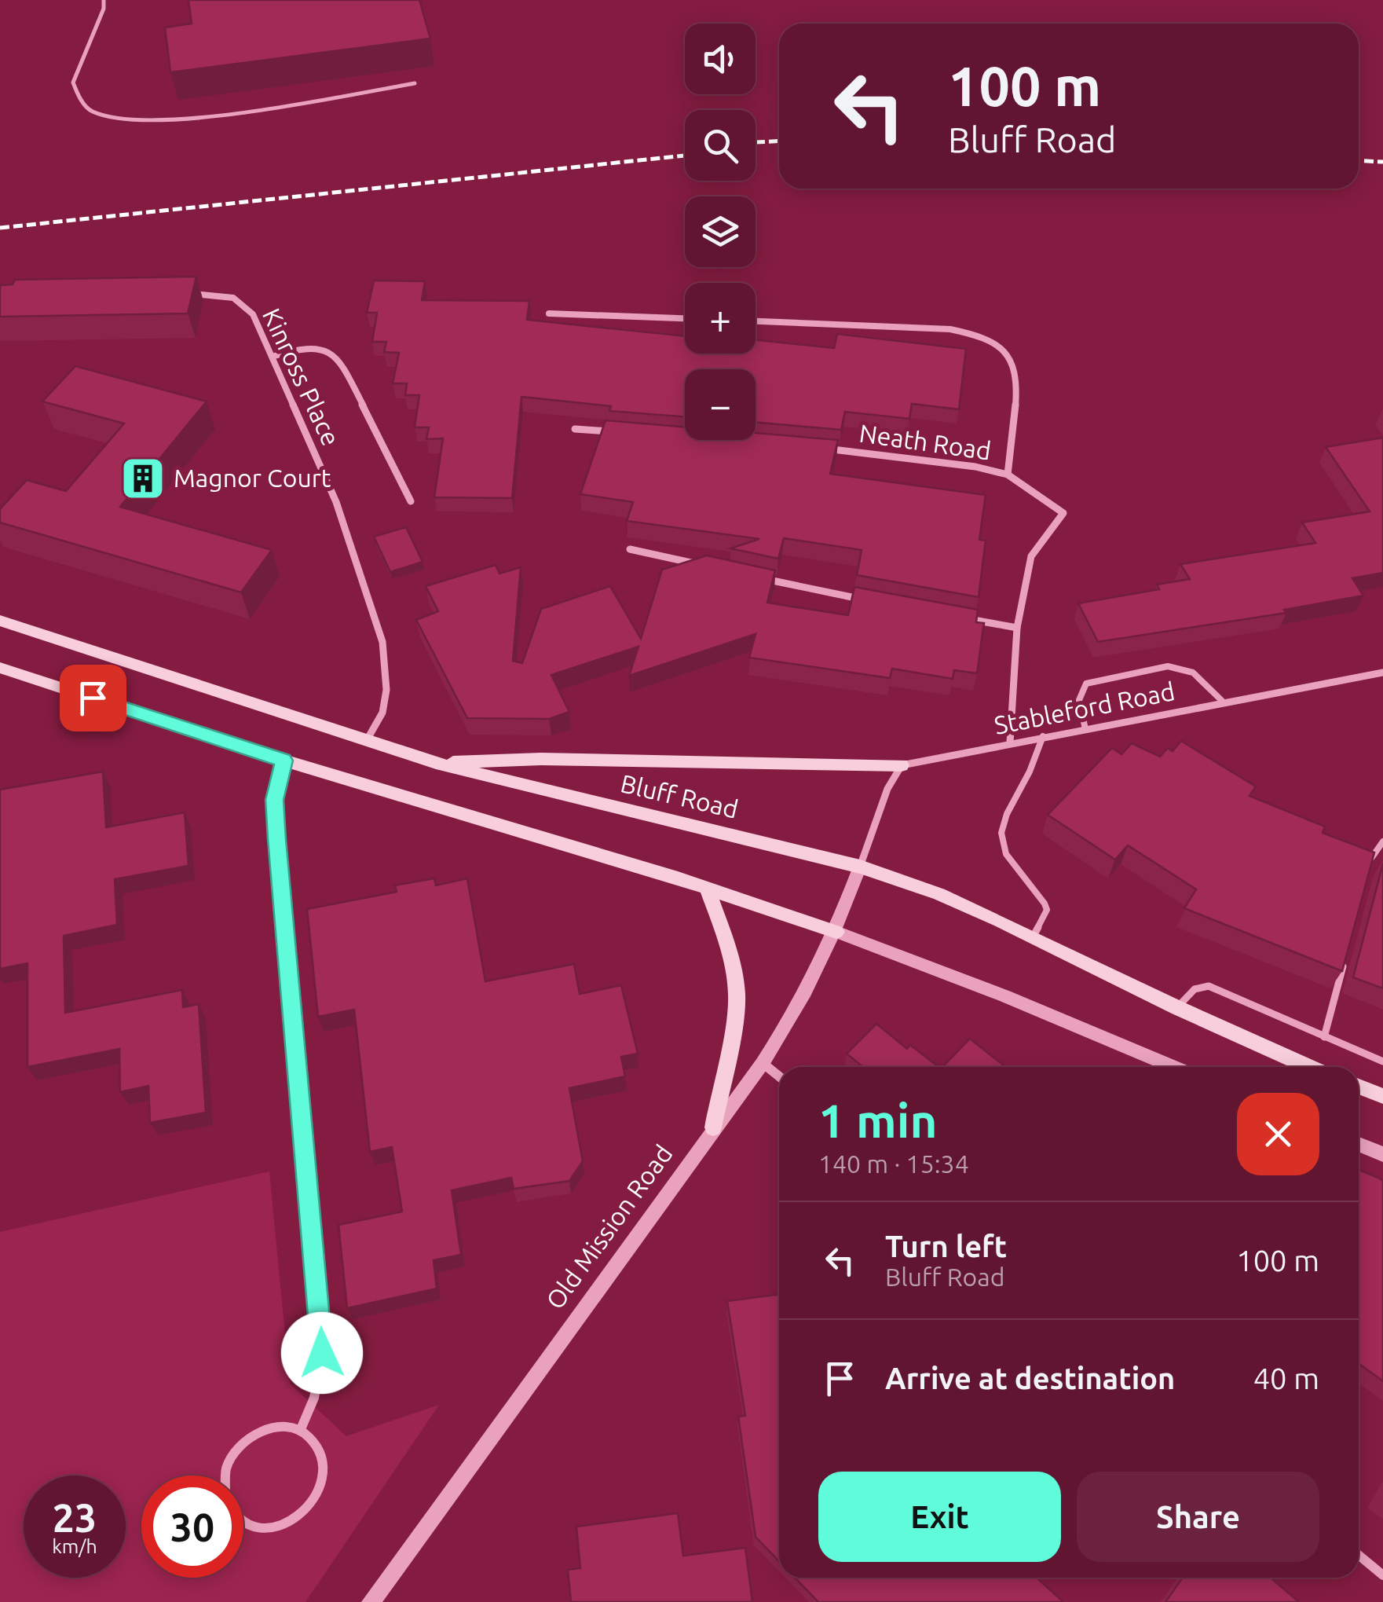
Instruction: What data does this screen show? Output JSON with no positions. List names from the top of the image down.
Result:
{
  "streets": {
    "main road": ["Bluff Road"],
    "street": [
      "Kinross Place",
      "Neath Road",
      "Stableford Road",
      "Old Mission Road"
    ]
  },
  "crossings": [
    ["Kinross Place", "Bluff Road"],
    ["Neath Road", "Stableford Road"],
    ["Bluff Road", "Old Mission Road"]
  ],
  "places": {
    "building": ["Magnor Court"]
  },
  "page": {
    "map_buttons": ["+", "−"],
    "turn": ["100 m", "Bluff Road"],
    "heading": ["1 min", "140 m · 15:34"],
    "list": [
      {
        "name": "Turn left",
        "note": "Bluff Road",
        "value": "100 m"
      },
      {
        "name": "Arrive at destination",
        "value": "40 m"
      }
    ],
    "buttons": ["Exit", "Share"],
    "speed": "23 km/h",
    "limit": "30"
  }
}
